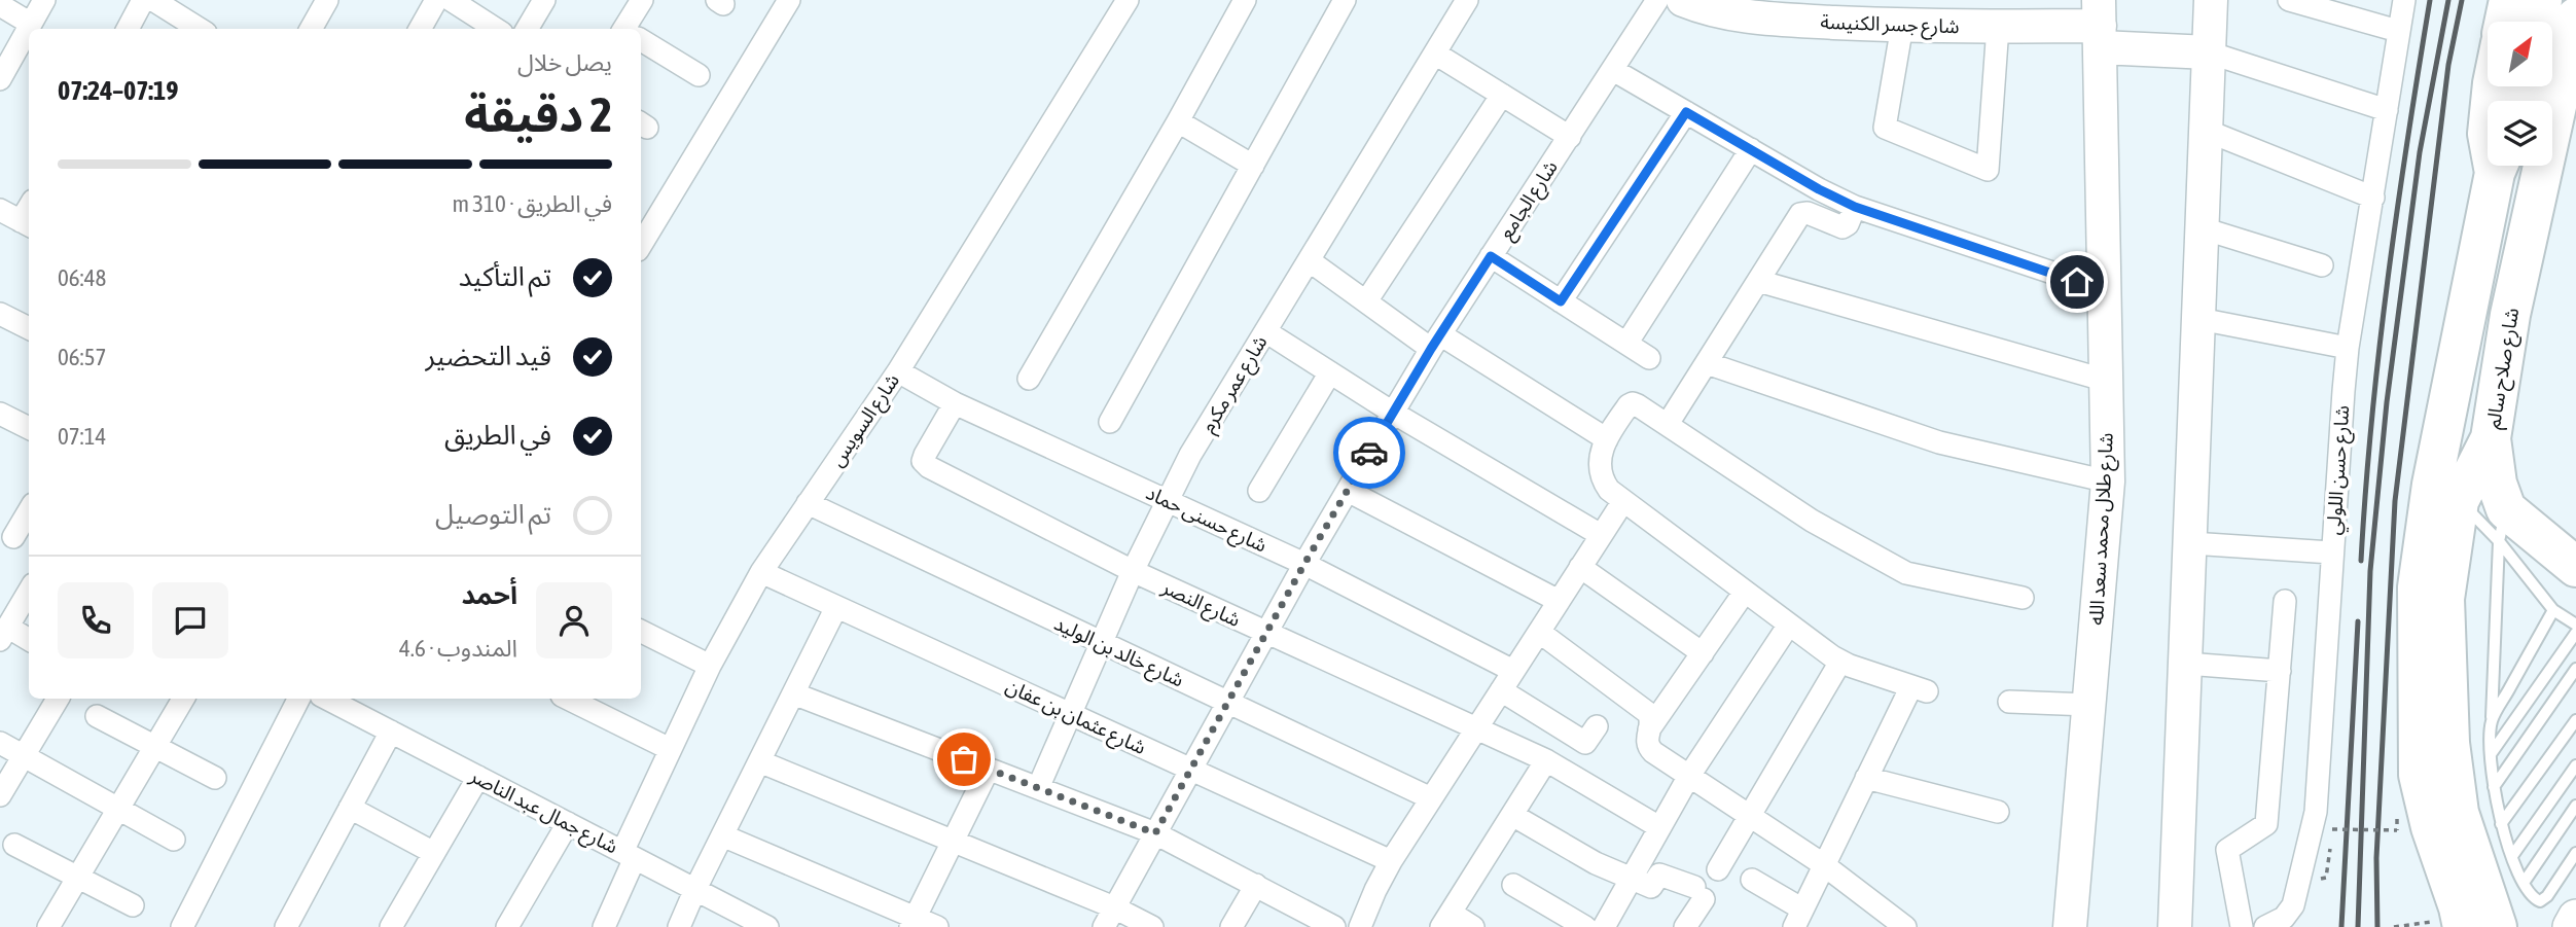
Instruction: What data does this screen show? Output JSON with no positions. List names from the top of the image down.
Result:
{
  "streets": {
    "highway": ["شارع صلاح سالم"],
    "main road": ["شارع جسر الكنيسة", "شارع طلال محمد سعد الله"],
    "street": [
      "شارع الجامع",
      "شارع عمر مكرم",
      "شارع السويس",
      "شارع حسن اللولي",
      "شارع حسنى حماد",
      "شارع النصر",
      "شارع خالد بن الوليد",
      "شارع عثمان بن عفان",
      "شارع جمال عبد الناصر"
    ]
  },
  "crossings": [
    ["شارع جسر الكنيسة", "شارع طلال محمد سعد الله"],
    ["شارع الجامع", "شارع حسنى حماد"],
    ["شارع الجامع", "شارع النصر"],
    ["شارع الجامع", "شارع خالد بن الوليد"],
    ["شارع الجامع", "شارع عثمان بن عفان"],
    ["شارع عمر مكرم", "شارع حسنى حماد"],
    ["شارع عمر مكرم", "شارع النصر"],
    ["شارع عمر مكرم", "شارع خالد بن الوليد"],
    ["شارع عمر مكرم", "شارع عثمان بن عفان"],
    ["شارع السويس", "شارع حسنى حماد"],
    ["شارع السويس", "شارع خالد بن الوليد"],
    ["شارع السويس", "شارع عثمان بن عفان"],
    ["شارع السويس", "شارع جمال عبد الناصر"],
    ["شارع حسنى حماد", "شارع النصر"]
  ],
  "north": "top right",
  "page": {
    "heading": ["2 دقيقة", "يصل خلال", "07:19–07:24"],
    "panel": ["أحمد", "المندوب · 4.6"],
    "bar": "في الطريق · 310 m",
    "list": [
      ["تم التأكيد", "06:48"],
      ["قيد التحضير", "06:57"],
      ["في الطريق", "07:14"],
      "تم التوصيل"
    ]
  }
}
